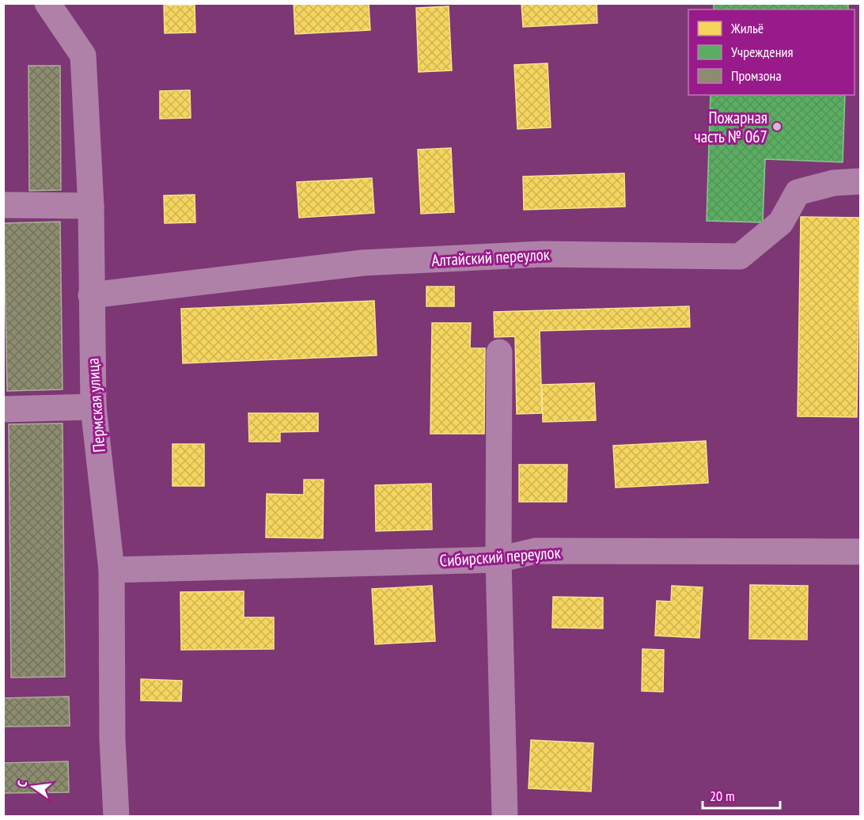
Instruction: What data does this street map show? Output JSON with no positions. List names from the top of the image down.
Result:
{
  "streets": {
    "street": ["Алтайский переулок", "Пермская улица", "Сибирский переулок"]
  },
  "crossings": [
    ["Алтайский переулок", "Пермская улица"],
    ["Пермская улица", "Сибирский переулок"]
  ],
  "places": ["Пожарная часть № 067"],
  "legend": ["Жильё", "Учреждения", "Промзона"],
  "scale_bar": "20 m",
  "north": "left"
}
